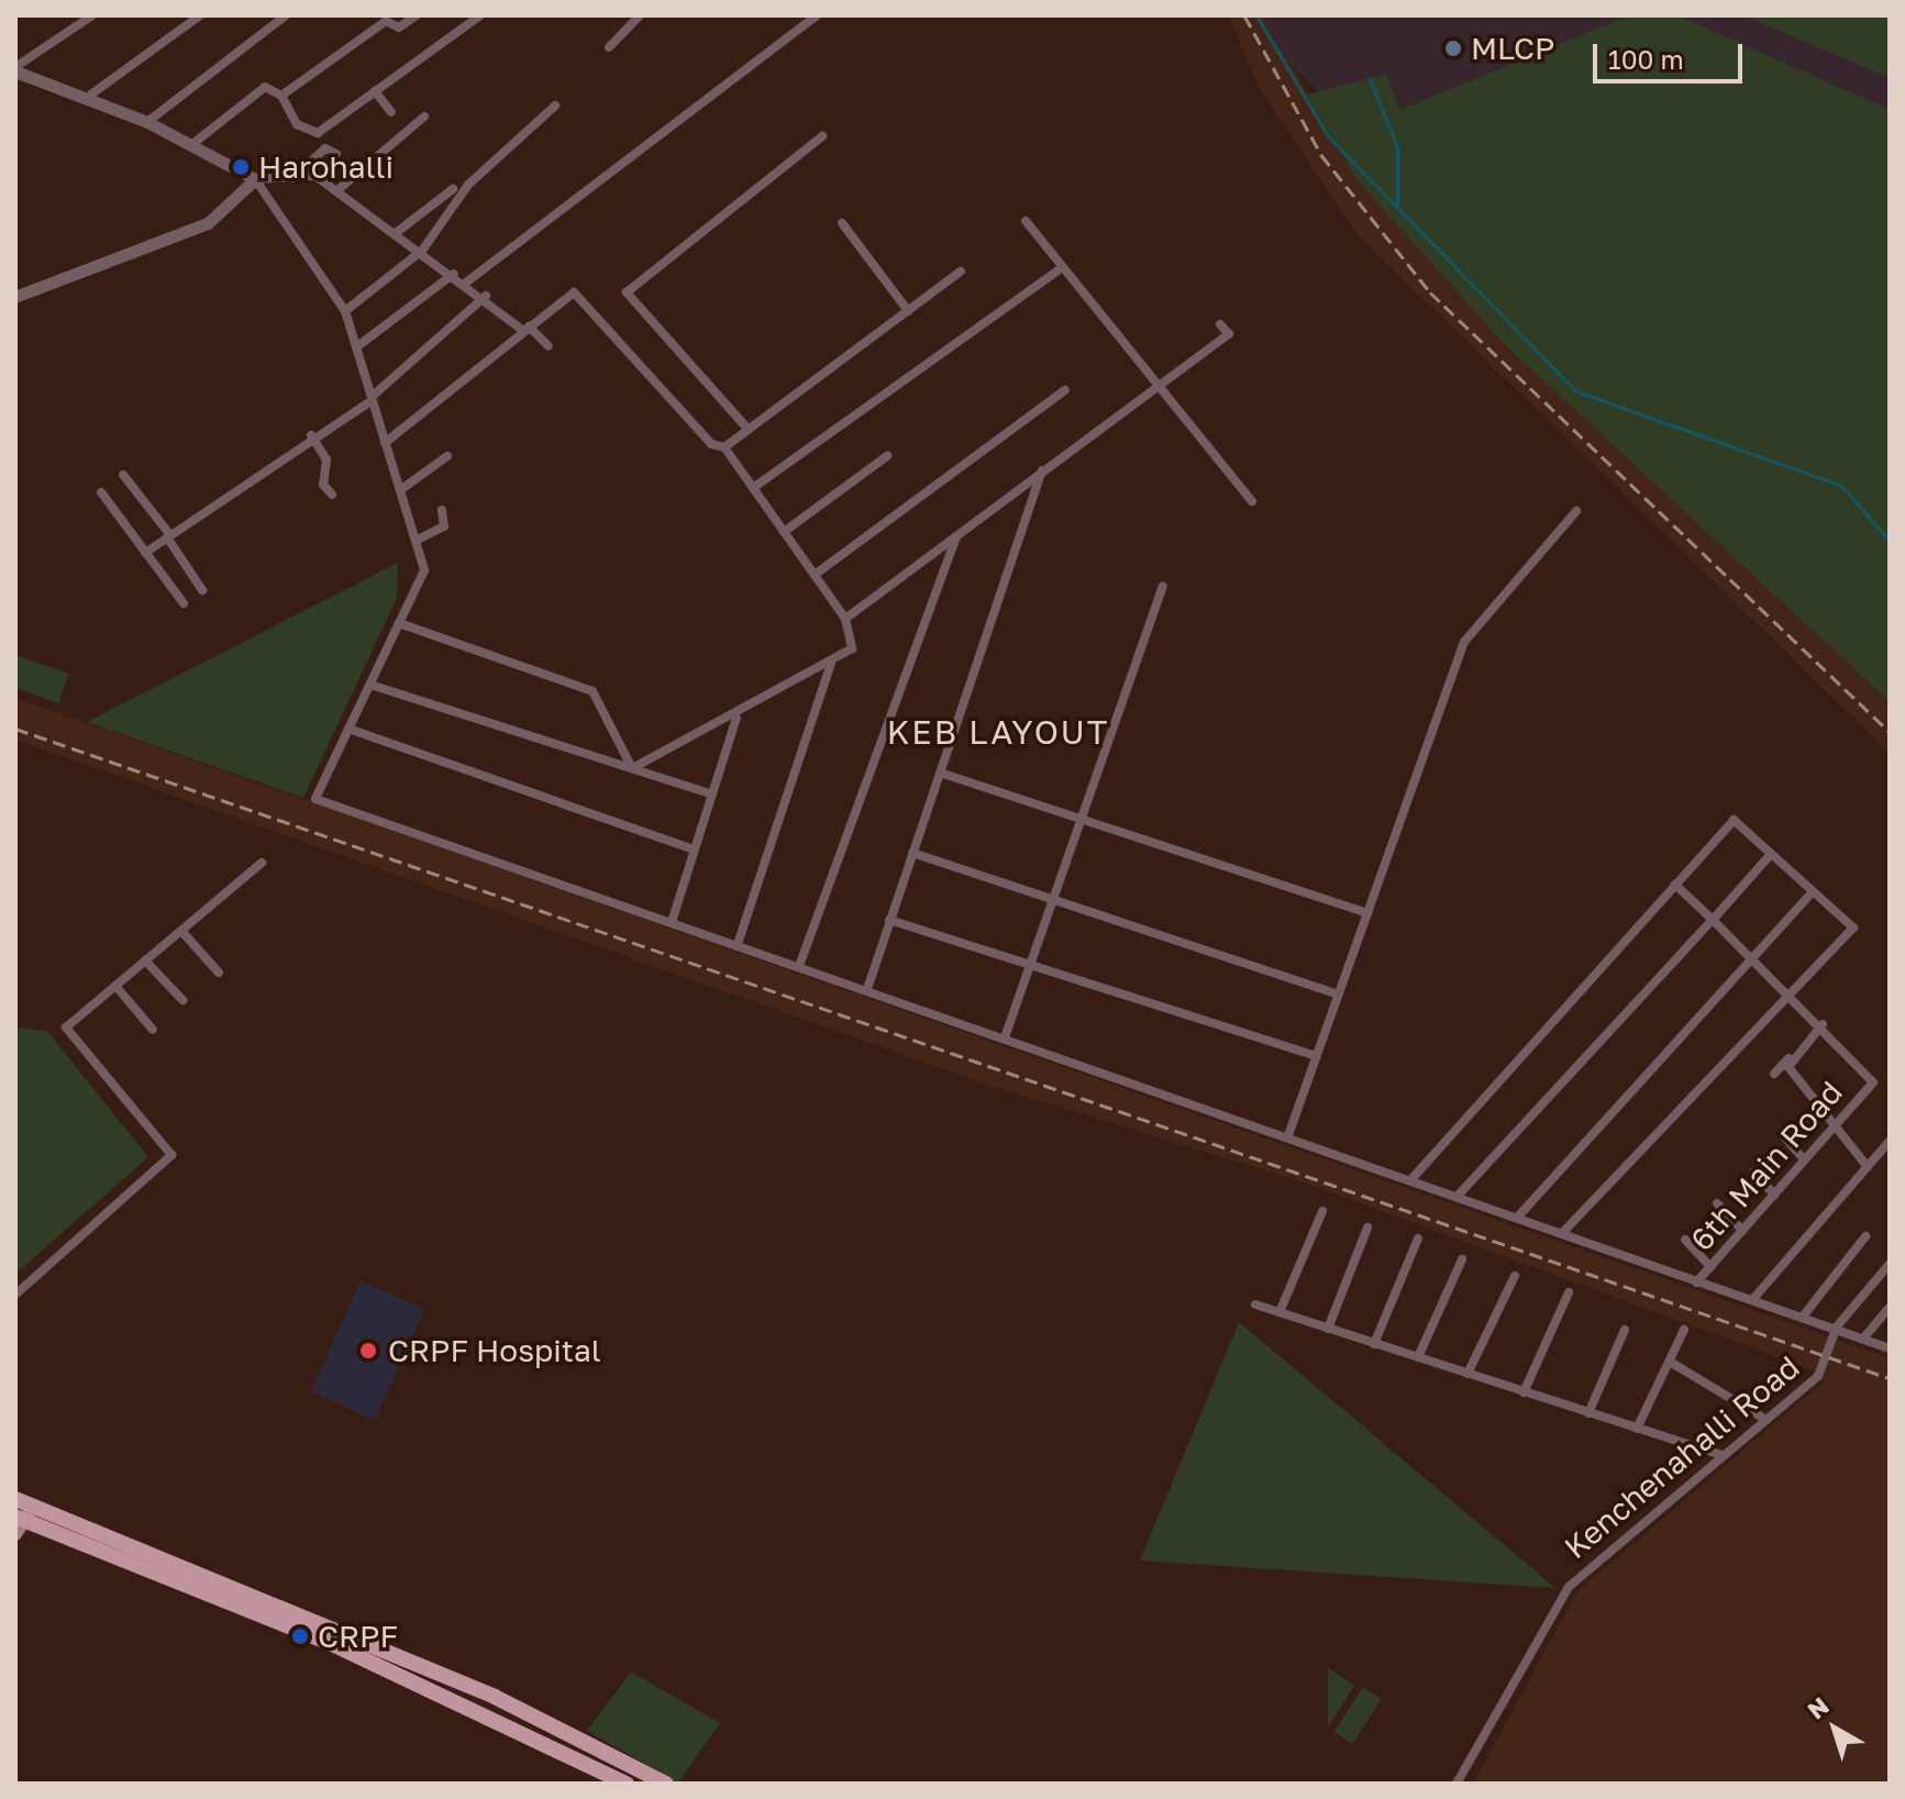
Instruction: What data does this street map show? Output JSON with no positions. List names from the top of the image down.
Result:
{
  "streets": {
    "street": ["6th Main Road", "Kenchenahalli Road"]
  },
  "districts": ["KEB LAYOUT"],
  "places": [
    "MLCP",
    "Harohalli",
    "CRPF Hospital",
    "CRPF"
  ],
  "scale_bar": "100 m",
  "north": "top left"
}
